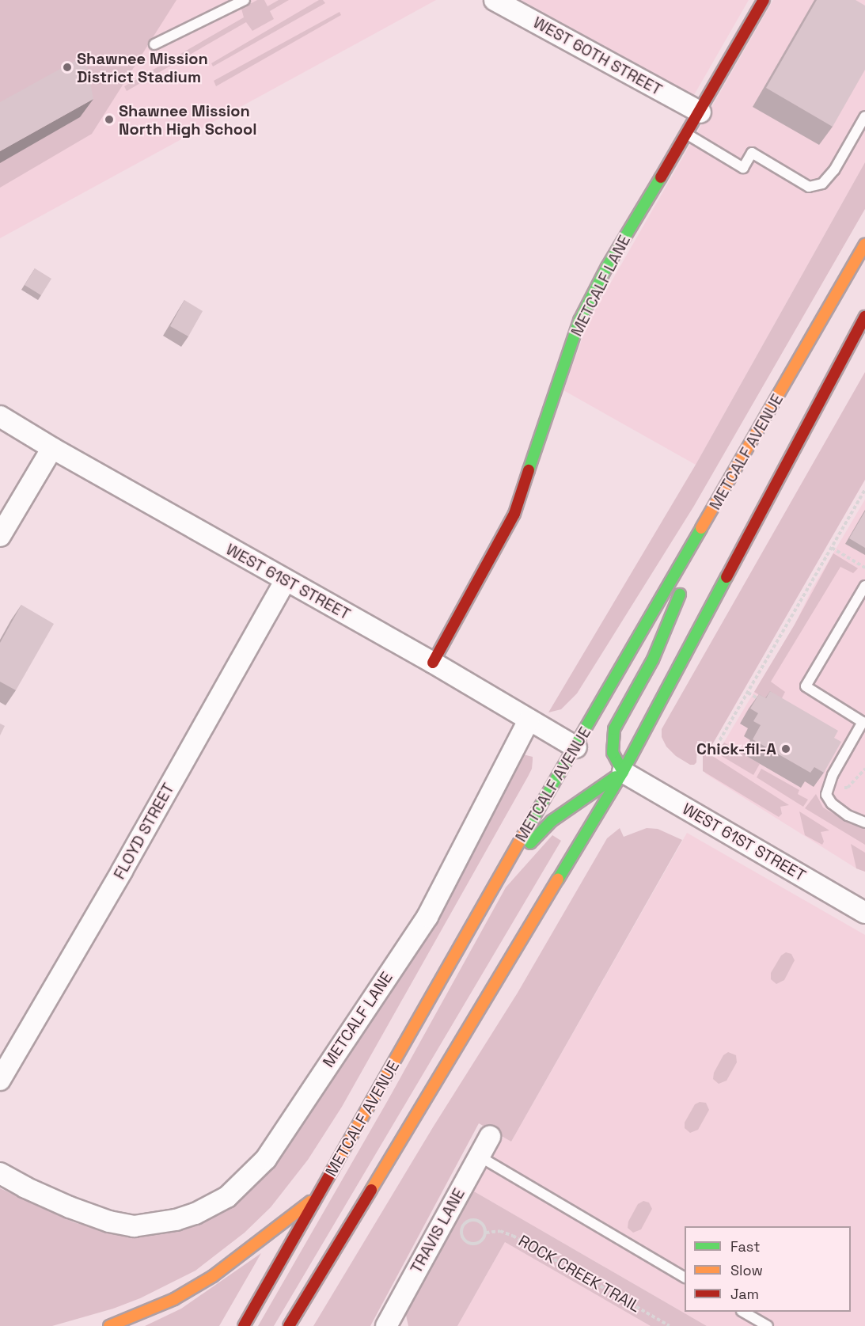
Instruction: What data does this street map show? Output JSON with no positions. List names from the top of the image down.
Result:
{
  "streets": {
    "main road": ["METCALF LANE", "METCALF AVENUE"],
    "street": [
      "WEST 60TH STREET",
      "WEST 61ST STREET",
      "FLOYD STREET",
      "TRAVIS LANE"
    ],
    "path": ["ROCK CREEK TRAIL"]
  },
  "crossings": [
    ["WEST 60TH STREET", "METCALF LANE"],
    ["METCALF LANE", "WEST 61ST STREET"],
    ["METCALF AVENUE", "WEST 61ST STREET"],
    ["WEST 61ST STREET", "FLOYD STREET"]
  ],
  "places": ["Shawnee Mission District Stadium", "Shawnee Mission North High School", "Chick-fil-A"],
  "legend": ["Fast", "Slow", "Jam"]
}
